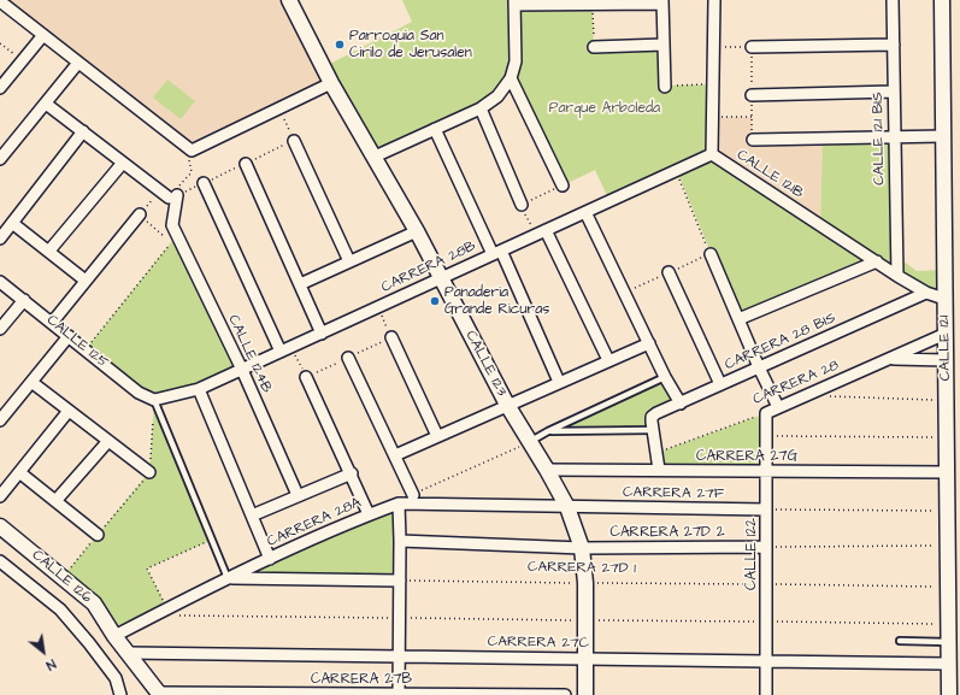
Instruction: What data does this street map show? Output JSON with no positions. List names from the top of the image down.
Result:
{
  "streets": {
    "street": [
      "CALLE 121 BIS",
      "CALLE 121B",
      "CARRERA 28B",
      "CALLE 125",
      "CARRERA 28 BIS",
      "CALLE 121",
      "CALLE 124B",
      "CALLE 123",
      "CARRERA 28",
      "CARRERA 27G",
      "CARRERA 27F",
      "CARRERA 28A",
      "CARRERA 27D 2",
      "CALLE 122",
      "CALLE 126",
      "CARRERA 27C",
      "CARRERA 27B"
    ],
    "path": ["CARRERA 27D 1"]
  },
  "crossings": [
    ["CALLE 121 BIS", "CALLE 121B"],
    ["CALLE 121B", "CARRERA 28B"],
    ["CALLE 121B", "CARRERA 28 BIS"],
    ["CALLE 121B", "CALLE 121"],
    ["CARRERA 28B", "CALLE 125"],
    ["CARRERA 28B", "CALLE 124B"],
    ["CARRERA 28B", "CALLE 123"],
    ["CALLE 121", "CARRERA 28"],
    ["CALLE 121", "CARRERA 27G"],
    ["CALLE 121", "CARRERA 27C"],
    ["CALLE 123", "CARRERA 27G"],
    ["CALLE 123", "CARRERA 27F"],
    ["CALLE 123", "CARRERA 27D 2"],
    ["CALLE 123", "CARRERA 27D 1"],
    ["CALLE 123", "CARRERA 27C"],
    ["CARRERA 28", "CALLE 122"],
    ["CARRERA 27G", "CALLE 122"],
    ["CARRERA 27F", "CARRERA 28A"],
    ["CARRERA 27F", "CALLE 122"],
    ["CARRERA 28A", "CALLE 126"],
    ["CARRERA 27D 2", "CALLE 122"],
    ["CALLE 122", "CARRERA 27D 1"],
    ["CALLE 122", "CARRERA 27C"]
  ],
  "parks": ["Parque Arboleda"],
  "places": ["Parroquia San Cirilo de Jerusalen", "Panaderia Grande Ricuras"],
  "north": "bottom right"
}
